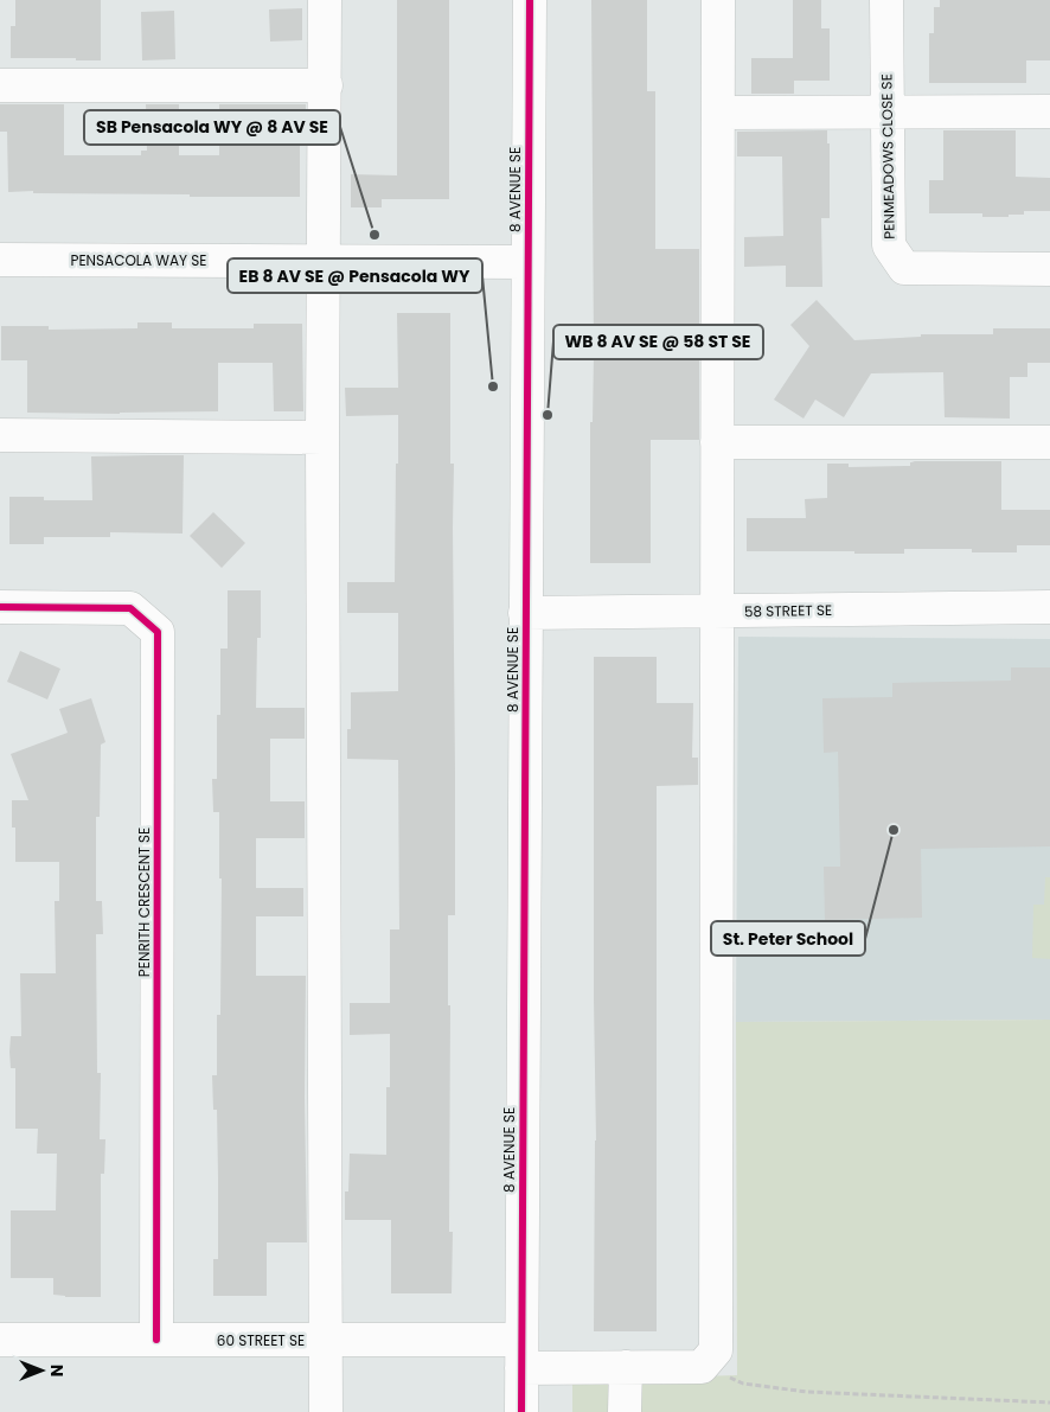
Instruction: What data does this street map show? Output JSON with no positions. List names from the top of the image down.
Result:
{
  "streets": {
    "street": [
      "PENMEADOWS CLOSE SE",
      "8 AVENUE SE",
      "PENSACOLA WAY SE",
      "58 STREET SE",
      "PENRITH CRESCENT SE",
      "60 STREET SE"
    ]
  },
  "crossings": [
    ["8 AVENUE SE", "PENSACOLA WAY SE"],
    ["8 AVENUE SE", "58 STREET SE"],
    ["8 AVENUE SE", "60 STREET SE"],
    ["PENRITH CRESCENT SE", "60 STREET SE"]
  ],
  "places": [
    "SB Pensacola WY @ 8 AV SE",
    "EB 8 AV SE @ Pensacola WY",
    "WB 8 AV SE @ 58 ST SE",
    "St. Peter School"
  ],
  "north": "right"
}
